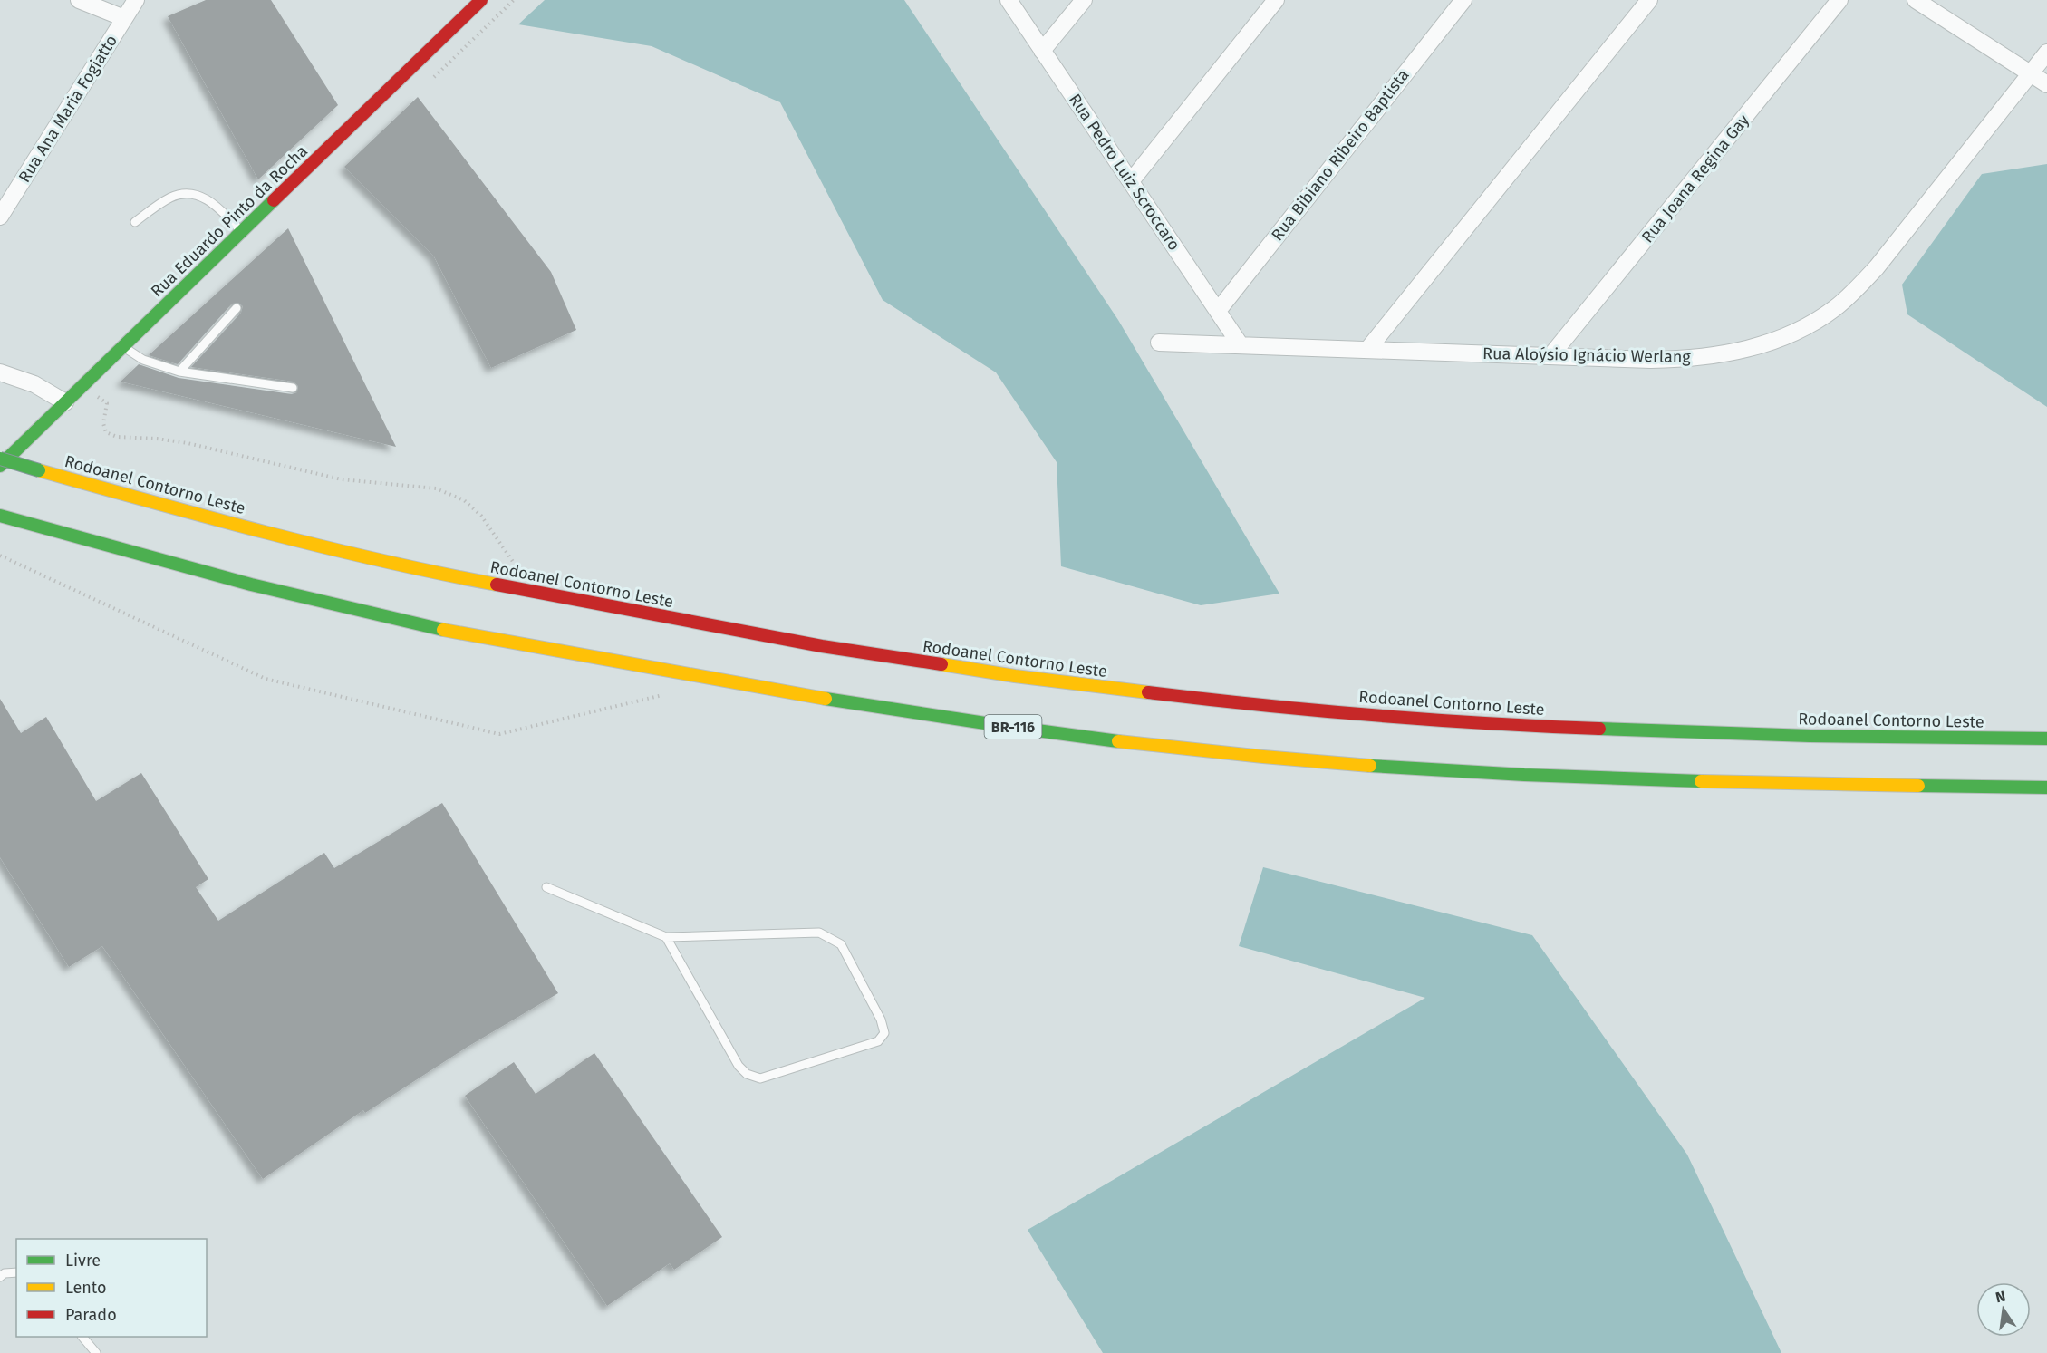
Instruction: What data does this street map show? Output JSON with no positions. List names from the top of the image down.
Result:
{
  "streets": {
    "main road": ["Rua Eduardo Pinto da Rocha", "Rodoanel Contorno Leste", "BR-116"],
    "street": [
      "Rua Ana Maria Fogiatto",
      "Rua Bibiano Ribeiro Baptista",
      "Rua Pedro Luiz Scroccaro",
      "Rua Joana Regina Gay",
      "Rua Aloýsio Ignácio Werlang"
    ]
  },
  "crossings": [
    ["Rua Bibiano Ribeiro Baptista", "Rua Pedro Luiz Scroccaro"],
    ["Rua Pedro Luiz Scroccaro", "Rua Aloýsio Ignácio Werlang"],
    ["Rua Joana Regina Gay", "Rua Aloýsio Ignácio Werlang"]
  ],
  "legend": ["Livre", "Lento", "Parado"],
  "north": "top"
}
